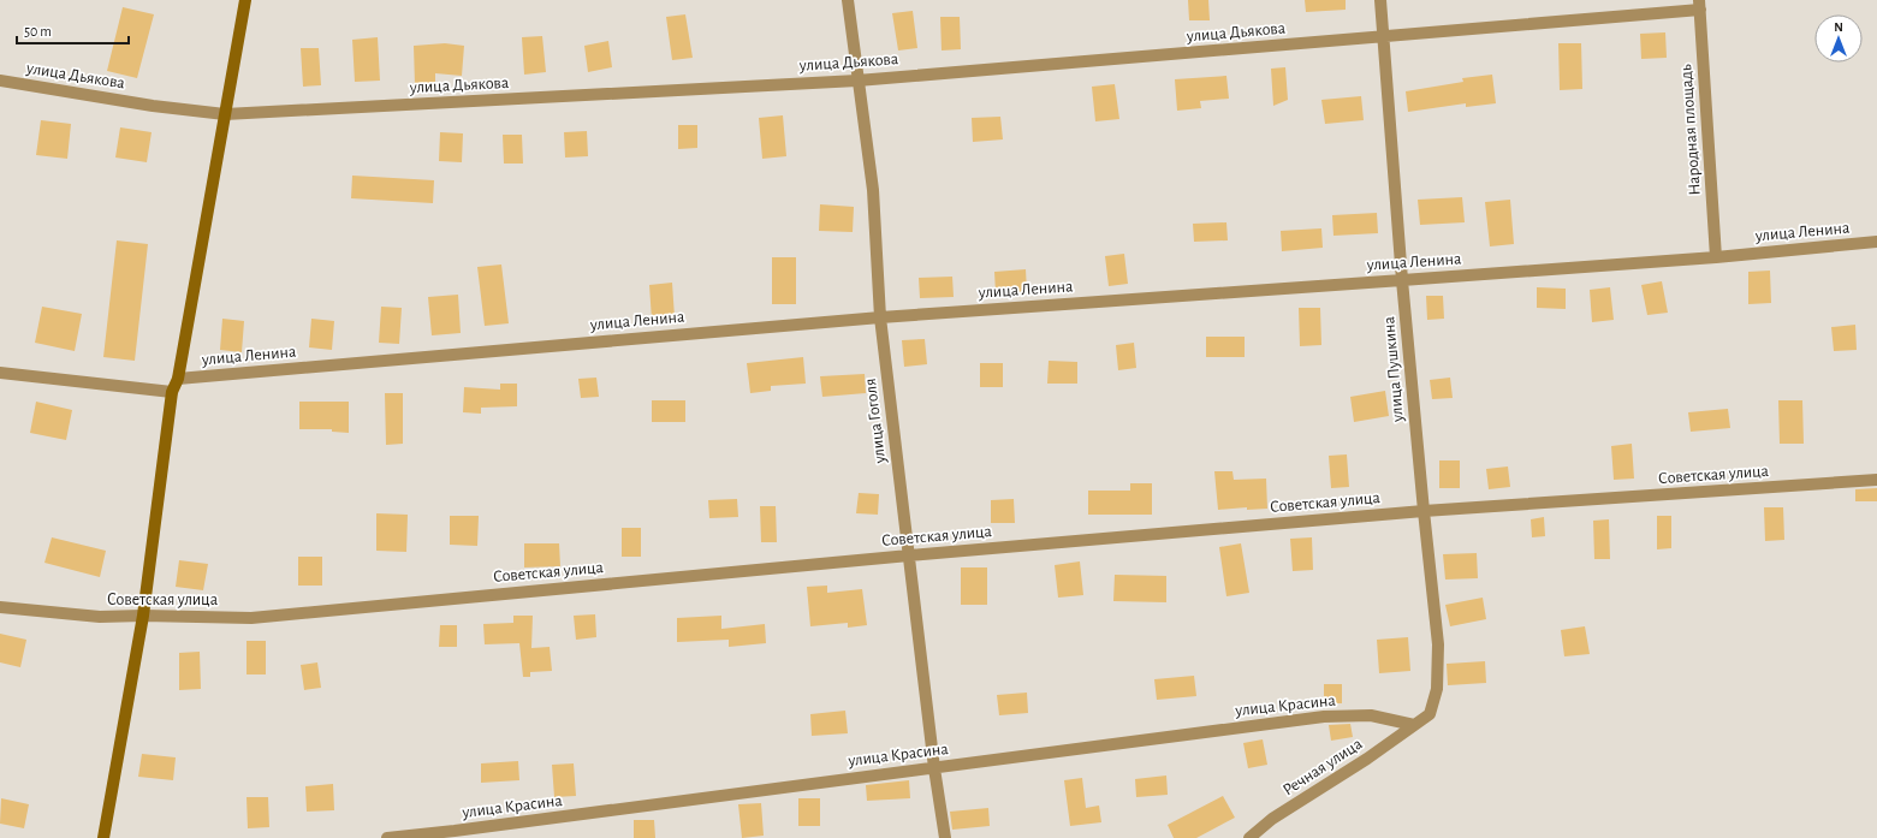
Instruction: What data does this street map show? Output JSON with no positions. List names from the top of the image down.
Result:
{
  "streets": {
    "street": [
      "улица Дьякова",
      "Народная площадь",
      "улица Ленина",
      "улица Пушкина",
      "улица Гоголя",
      "Советская улица",
      "улица Красина",
      "Речная улица"
    ]
  },
  "crossings": [
    ["улица Дьякова", "Народная площадь"],
    ["улица Дьякова", "улица Пушкина"],
    ["улица Дьякова", "улица Гоголя"],
    ["Народная площадь", "улица Ленина"],
    ["улица Ленина", "улица Пушкина"],
    ["улица Ленина", "улица Гоголя"],
    ["улица Пушкина", "Советская улица"],
    ["улица Пушкина", "улица Красина"],
    ["улица Пушкина", "Речная улица"],
    ["улица Гоголя", "Советская улица"],
    ["улица Гоголя", "улица Красина"],
    ["улица Красина", "Речная улица"]
  ],
  "scale_bar": "50 m",
  "north": "top"
}
